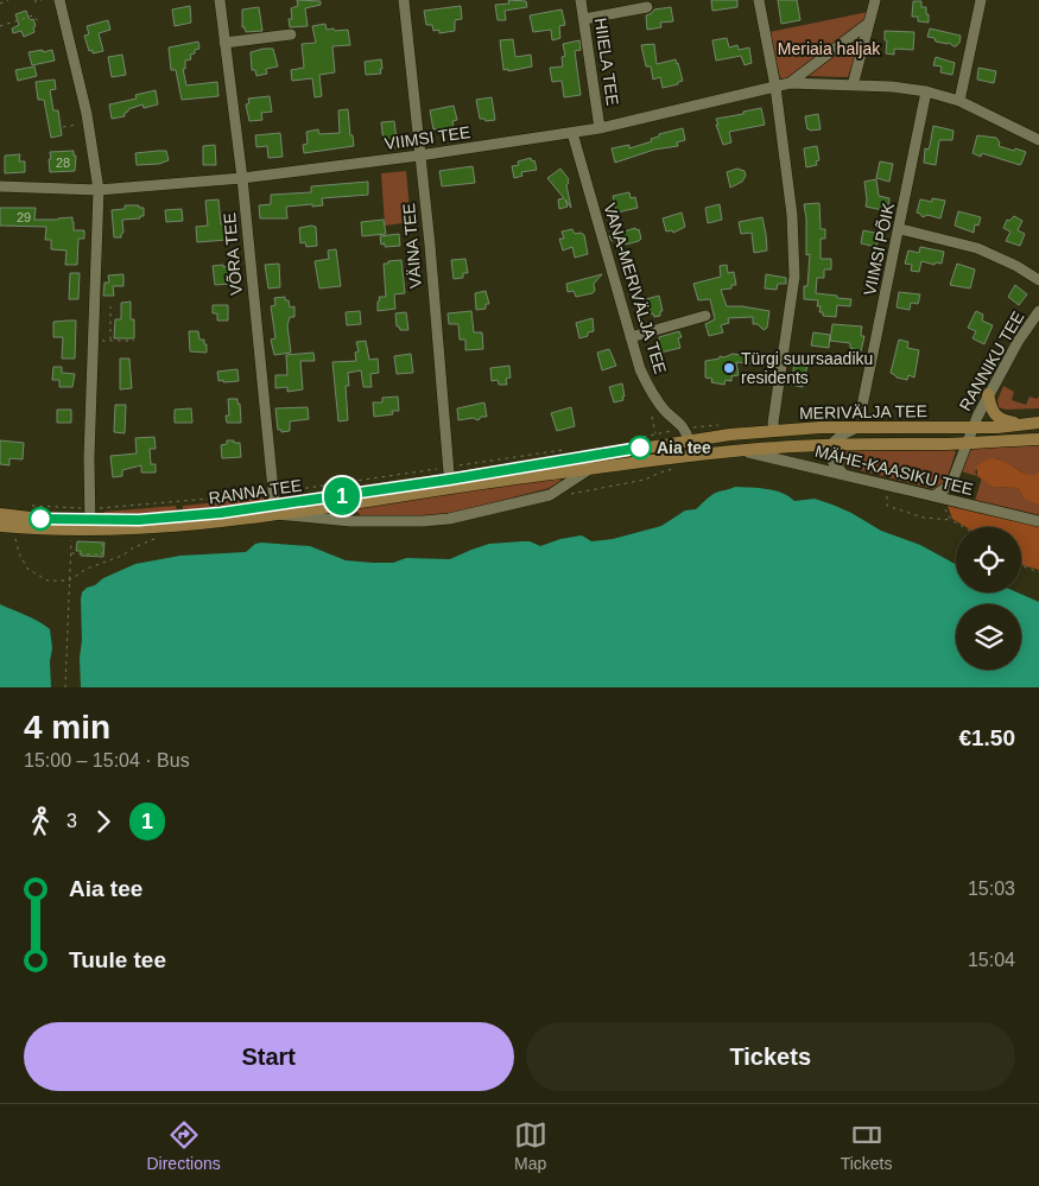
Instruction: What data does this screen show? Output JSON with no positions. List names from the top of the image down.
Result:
{
  "streets": {
    "main road": ["MERIVÄLJA TEE", "RANNA TEE"],
    "street": [
      "HIIELA TEE",
      "VIIMSI TEE",
      "VÄINA TEE",
      "VIIMSI PÕIK",
      "VÕRA TEE",
      "VANA-MERIVÄLJA TEE",
      "RANNIKU TEE",
      "MÄHE-KAASIKU TEE"
    ]
  },
  "crossings": [
    ["HIIELA TEE", "VIIMSI TEE"],
    ["VIIMSI TEE", "VÄINA TEE"],
    ["VIIMSI TEE", "VIIMSI PÕIK"],
    ["VIIMSI TEE", "VÕRA TEE"],
    ["VIIMSI TEE", "VANA-MERIVÄLJA TEE"],
    ["VÄINA TEE", "RANNA TEE"],
    ["VÕRA TEE", "RANNA TEE"],
    ["VANA-MERIVÄLJA TEE", "MERIVÄLJA TEE"],
    ["VANA-MERIVÄLJA TEE", "RANNA TEE"],
    ["RANNIKU TEE", "MERIVÄLJA TEE"],
    ["MERIVÄLJA TEE", "MÄHE-KAASIKU TEE"],
    ["MERIVÄLJA TEE", "RANNA TEE"]
  ],
  "parks": ["Meriaia haljak"],
  "places": ["Türgi suursaadiku residents", "Aia tee"],
  "lines": ["bus line 1"],
  "house_numbers": ["28", "29"],
  "page": {
    "on_map": "1",
    "heading": ["4 min", "15:00 – 15:04 · Bus", "€1.50"],
    "legs": ["3", "1"],
    "list": [
      {
        "name": "Aia tee",
        "value": "15:03"
      },
      {
        "name": "Tuule tee",
        "value": "15:04"
      }
    ],
    "buttons": ["Start", "Tickets"],
    "tabs": ["Directions", "Map", "Tickets"]
  }
}
